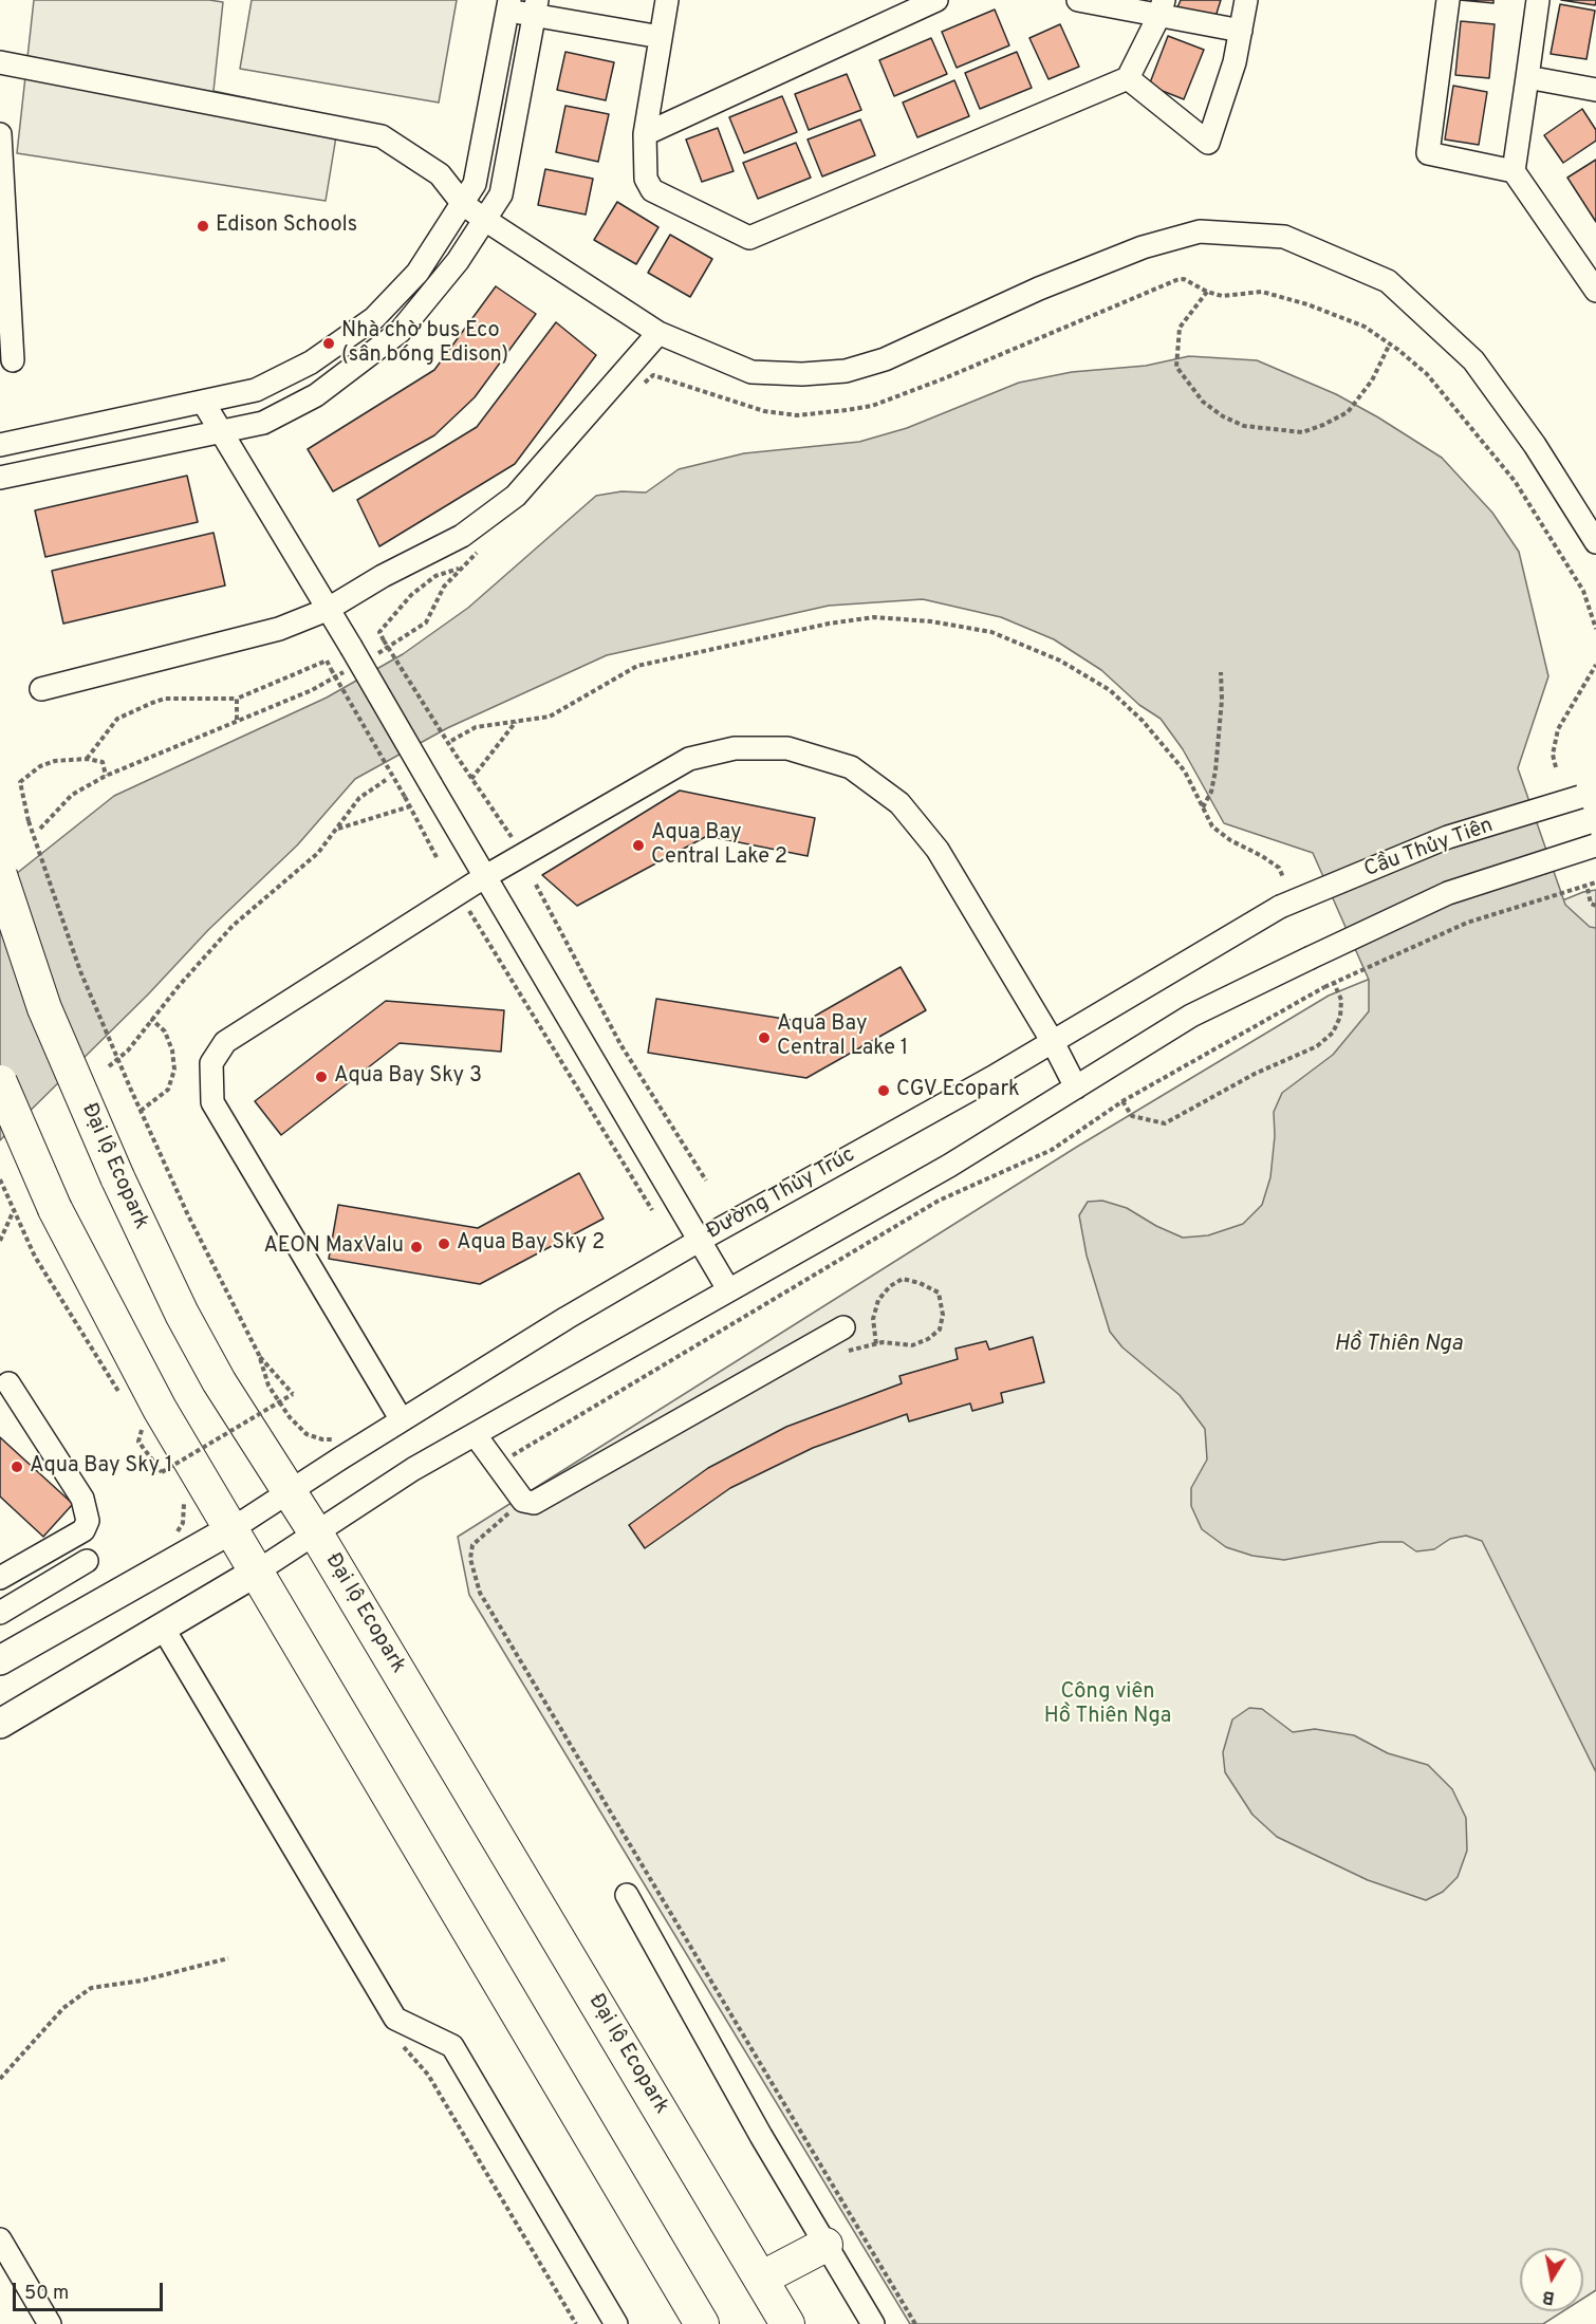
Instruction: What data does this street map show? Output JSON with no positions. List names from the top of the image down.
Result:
{
  "streets": {
    "highway": ["Đại lộ Ecopark"],
    "street": ["Cầu Thủy Tiên", "Đường Thủy Trúc"]
  },
  "crossings": [
    ["Cầu Thủy Tiên", "Đường Thủy Trúc"],
    ["Đại lộ Ecopark", "Đường Thủy Trúc"]
  ],
  "water": ["Hồ Thiên Nga"],
  "parks": ["Công viên Hồ Thiên Nga"],
  "places": [
    "Edison Schools",
    "Nhà chờ bus Eco (sân bóng Edison)",
    "Aqua Bay Central Lake 2",
    "Aqua Bay Central Lake 1",
    "Aqua Bay Sky 3",
    "CGV Ecopark",
    "Aqua Bay Sky 2",
    "AEON MaxValu",
    "Aqua Bay Sky 1"
  ],
  "scale_bar": "50 m",
  "north": "bottom"
}
